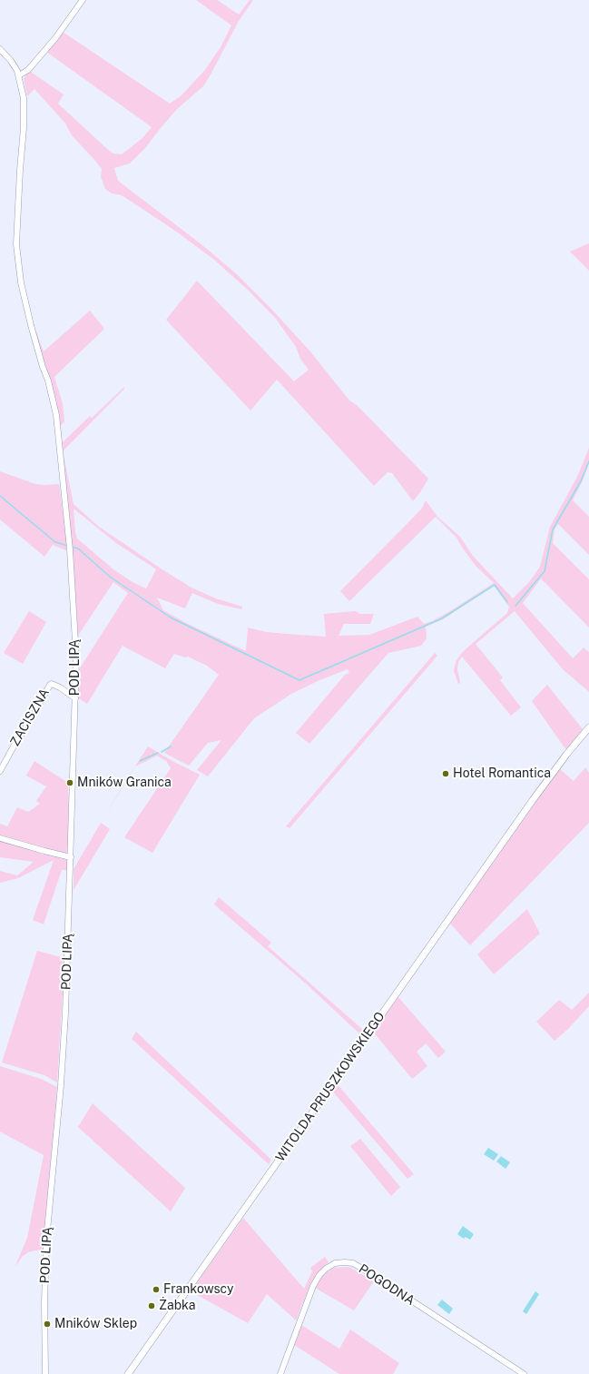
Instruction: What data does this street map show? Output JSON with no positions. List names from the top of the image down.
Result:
{
  "streets": {
    "street": [
      "POD LIPĄ",
      "ZACISZNA",
      "WITOLDA PRUSZKOWSKIEGO",
      "POGODNA"
    ]
  },
  "crossings": [
    ["POD LIPĄ", "ZACISZNA"]
  ],
  "places": [
    "Hotel Romantica",
    "Mników Granica",
    "Frankowscy",
    "Żabka",
    "Mników Sklep"
  ]
}
